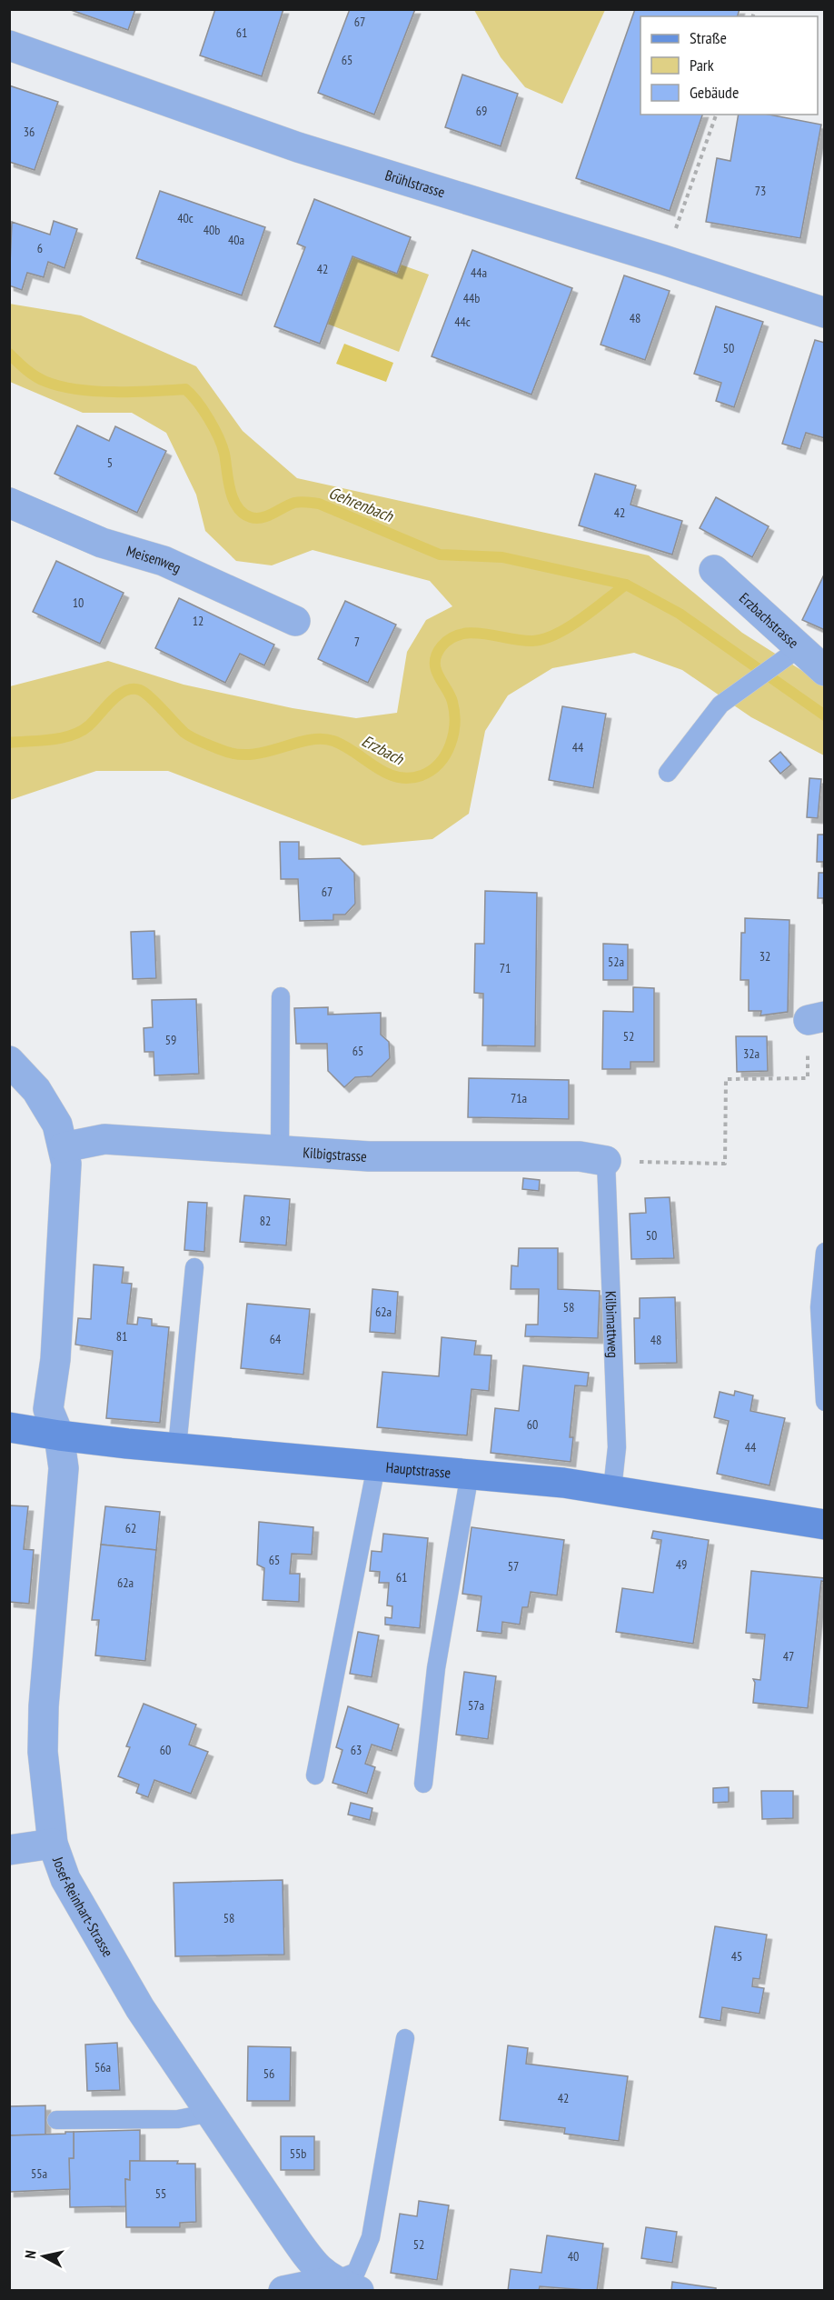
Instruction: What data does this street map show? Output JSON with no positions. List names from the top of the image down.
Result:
{
  "streets": {
    "main road": ["Hauptstrasse"],
    "street": [
      "Brühlstrasse",
      "Meisenweg",
      "Erzbachstrasse",
      "Kilbigstrasse",
      "Josef-Reinhart-Strasse"
    ],
    "lane": ["Kilbimattweg"]
  },
  "crossings": [
    ["Kilbigstrasse", "Kilbimattweg"],
    ["Kilbimattweg", "Hauptstrasse"],
    ["Hauptstrasse", "Josef-Reinhart-Strasse"]
  ],
  "water": ["Gehrenbach", "Erzbach"],
  "house_numbers": [
    "67",
    "61",
    "65",
    "69",
    "36",
    "73",
    "40c",
    "40b",
    "40a",
    "6",
    "42",
    "44a",
    "44b",
    "48",
    "44c",
    "50",
    "5",
    "42",
    "10",
    "12",
    "7",
    "44",
    "67",
    "32",
    "52a",
    "71",
    "52",
    "59",
    "65",
    "32a",
    "71a",
    "82",
    "50",
    "58",
    "62a",
    "81",
    "64",
    "48",
    "60",
    "44",
    "62",
    "65",
    "49",
    "57",
    "61",
    "62a",
    "47",
    "57a",
    "60",
    "63",
    "58",
    "45",
    "56a",
    "56",
    "42",
    "55b",
    "55a",
    "55",
    "52",
    "40"
  ],
  "legend": ["Straße", "Park", "Gebäude"],
  "north": "left"
}
